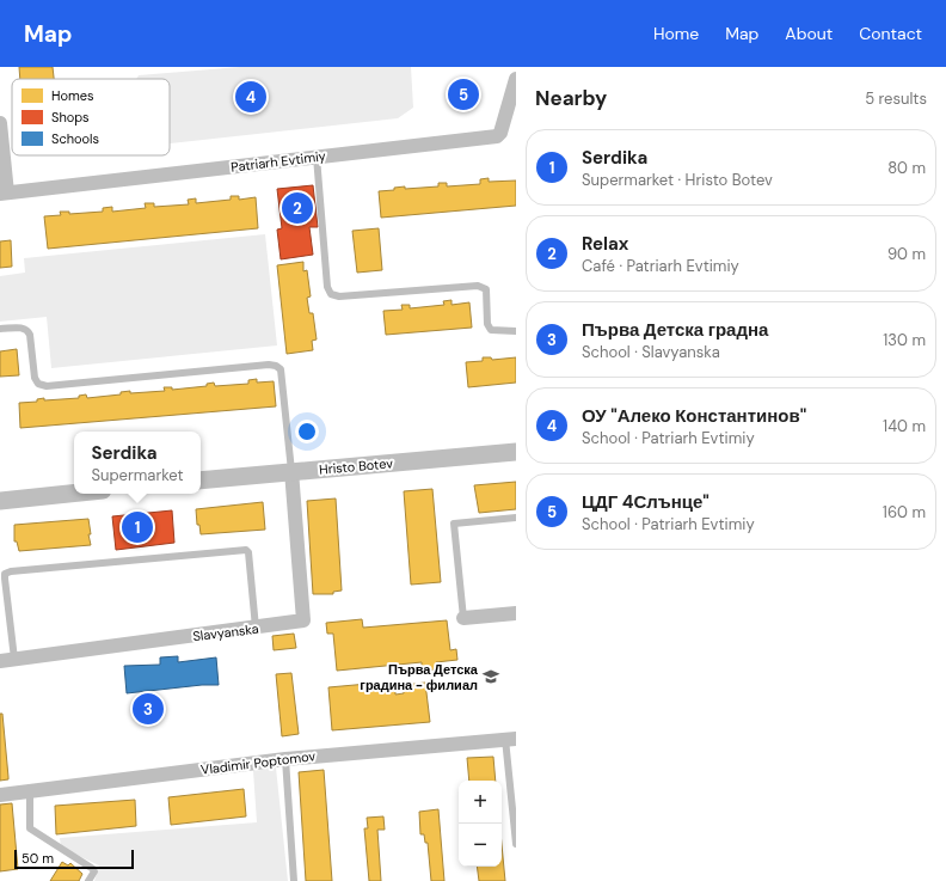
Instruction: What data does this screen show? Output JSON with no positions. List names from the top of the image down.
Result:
{
  "streets": {
    "street": [
      "Patriarh Evtimiy",
      "Hristo Botev",
      "Slavyanska",
      "Vladimir Poptomov"
    ]
  },
  "crossings": [
    ["Hristo Botev", "Slavyanska"]
  ],
  "places": {
    "school or university": ["Първа Детска градина - филиал"]
  },
  "legend": ["Homes", "Shops", "Schools"],
  "scale_bar": "50 m",
  "page": {
    "header": "Map",
    "nav": [
      "Home",
      "Map",
      "About",
      "Contact"
    ],
    "heading": ["Nearby", "5 results"],
    "pins": [
      "5",
      "4",
      "2",
      "1",
      "3"
    ],
    "list": [
      {
        "mark": "1",
        "name": "Serdika",
        "note": "Supermarket · Hristo Botev",
        "value": "80 m"
      },
      {
        "mark": "2",
        "name": "Relax",
        "note": "Café · Patriarh Evtimiy",
        "value": "90 m"
      },
      {
        "mark": "3",
        "name": "Първа Детска градна",
        "note": "School · Slavyanska",
        "value": "130 m"
      },
      {
        "mark": "4",
        "name": "ОУ \"Алеко Константинов\"",
        "note": "School · Patriarh Evtimiy",
        "value": "140 m"
      },
      {
        "mark": "5",
        "name": "ЦДГ 4Слънце\"",
        "note": "School · Patriarh Evtimiy",
        "value": "160 m"
      }
    ],
    "popup": ["Serdika", "Supermarket"],
    "map_buttons": ["+", "−"],
    "scale": "50 m"
  }
}
